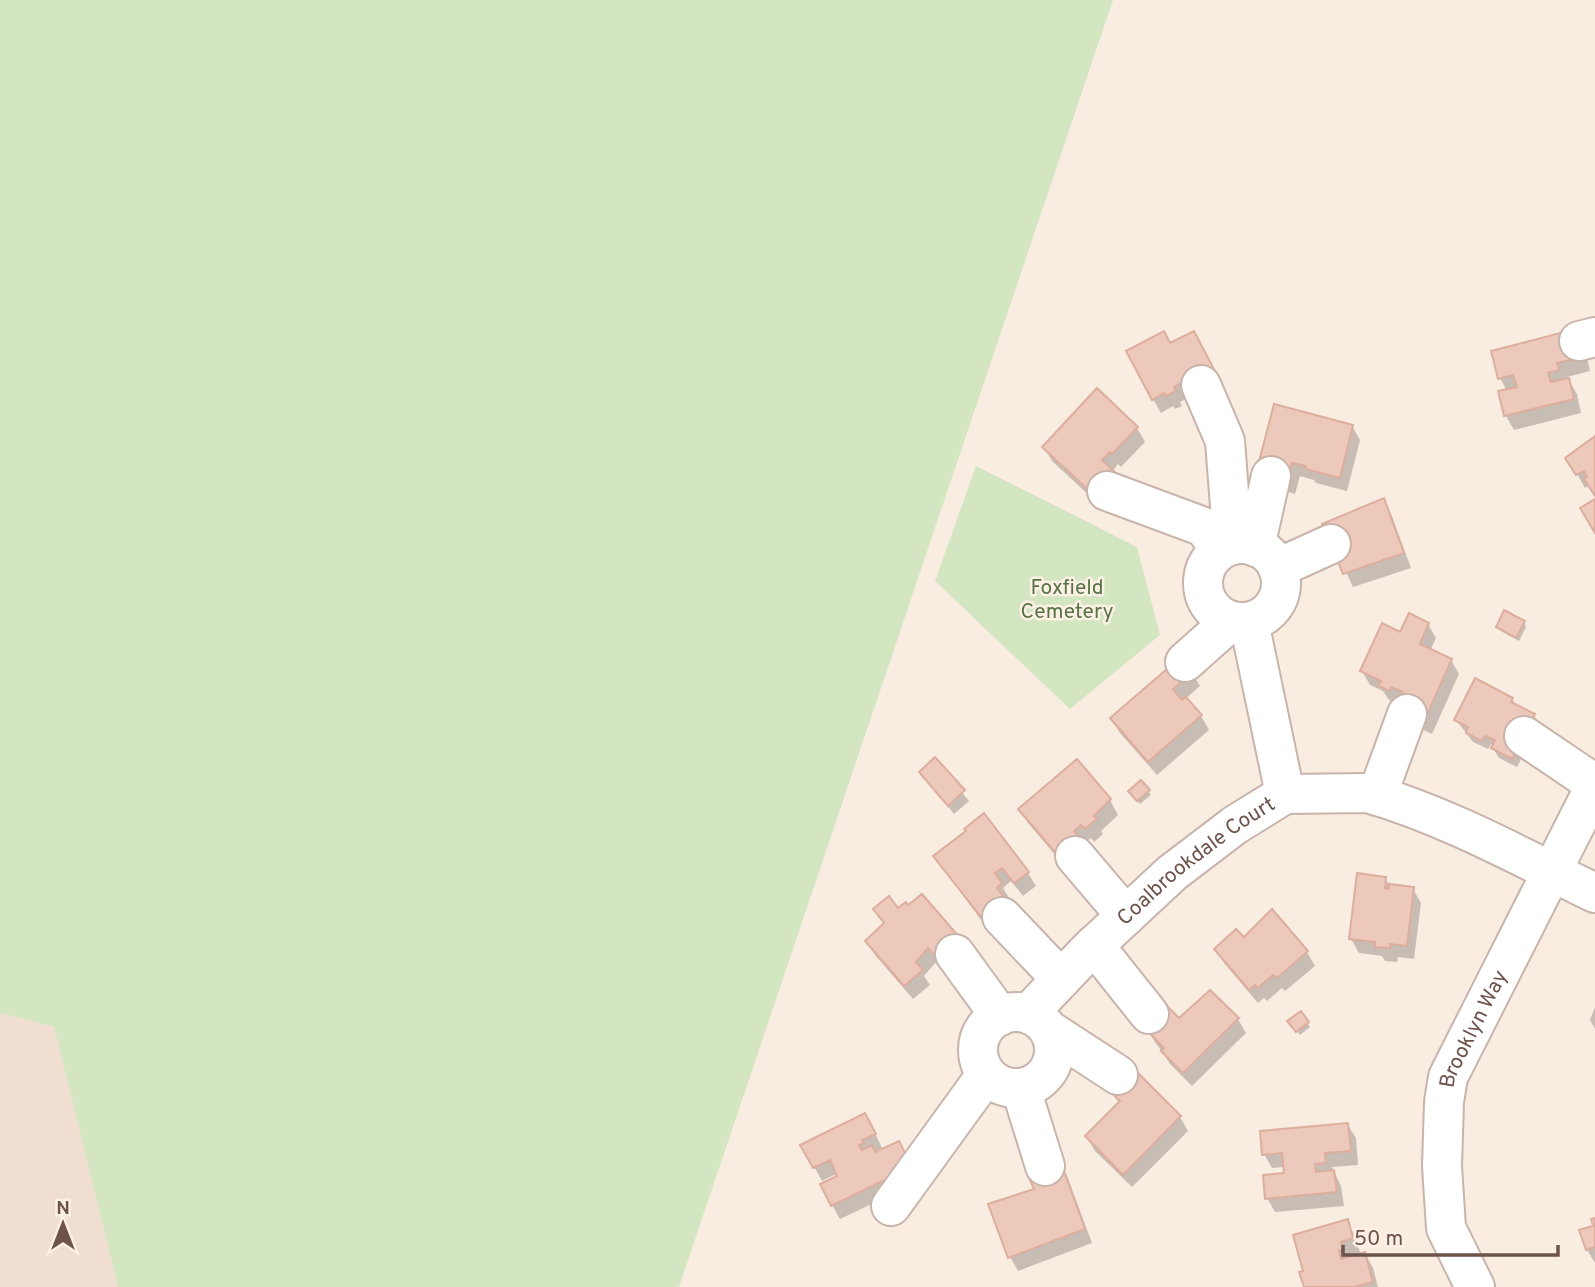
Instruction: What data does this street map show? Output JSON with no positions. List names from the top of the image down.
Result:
{
  "streets": {
    "street": ["Coalbrookdale Court", "Brooklyn Way"]
  },
  "crossings": [
    ["Coalbrookdale Court", "Brooklyn Way"]
  ],
  "parks": ["Foxfield Cemetery"],
  "scale_bar": "50 m",
  "north": "top"
}
